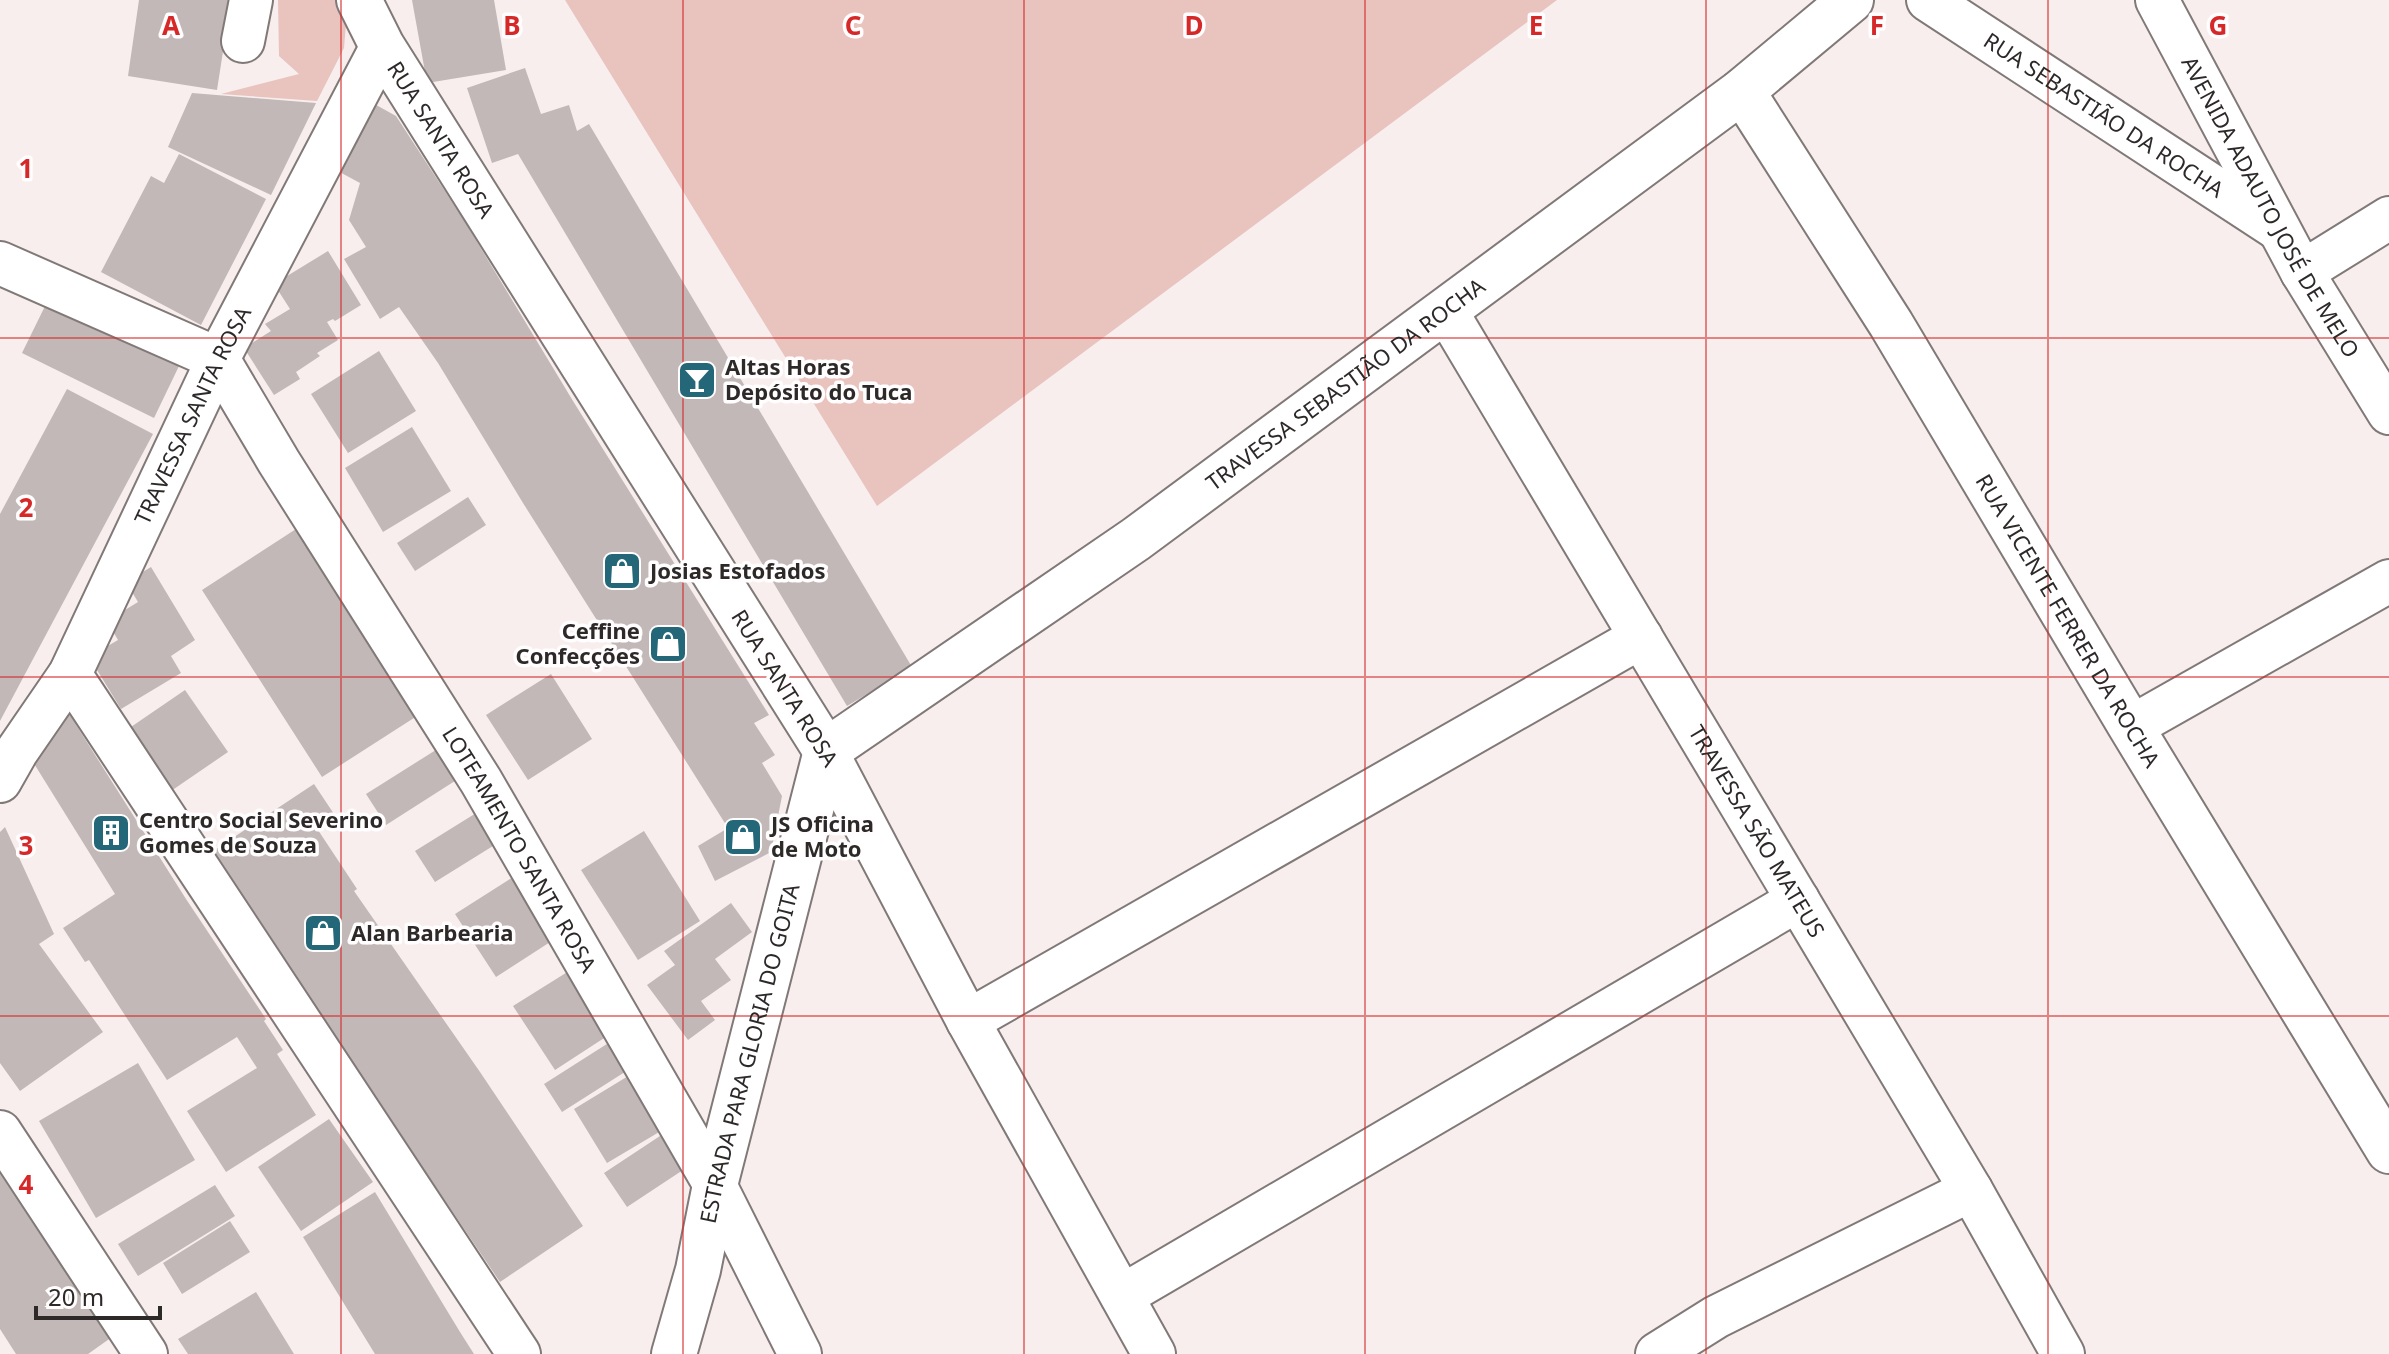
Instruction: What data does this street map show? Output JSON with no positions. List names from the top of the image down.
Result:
{
  "streets": {
    "street": [
      "RUA SEBASTIÃO DA ROCHA",
      "RUA SANTA ROSA",
      "AVENIDA ADAUTO JOSÉ DE MELO",
      "TRAVESSA SEBASTIÃO DA ROCHA",
      "TRAVESSA SANTA ROSA",
      "RUA VICENTE FERRER DA ROCHA",
      "TRAVESSA SÃO MATEUS",
      "LOTEAMENTO SANTA ROSA",
      "ESTRADA PARA GLORIA DO GOITA"
    ]
  },
  "crossings": [
    ["RUA SEBASTIÃO DA ROCHA", "AVENIDA ADAUTO JOSÉ DE MELO"],
    ["RUA SANTA ROSA", "TRAVESSA SEBASTIÃO DA ROCHA"],
    ["RUA SANTA ROSA", "TRAVESSA SANTA ROSA"],
    ["RUA SANTA ROSA", "ESTRADA PARA GLORIA DO GOITA"],
    ["TRAVESSA SEBASTIÃO DA ROCHA", "RUA VICENTE FERRER DA ROCHA"],
    ["TRAVESSA SEBASTIÃO DA ROCHA", "TRAVESSA SÃO MATEUS"],
    ["TRAVESSA SEBASTIÃO DA ROCHA", "ESTRADA PARA GLORIA DO GOITA"],
    ["TRAVESSA SANTA ROSA", "LOTEAMENTO SANTA ROSA"],
    ["LOTEAMENTO SANTA ROSA", "ESTRADA PARA GLORIA DO GOITA"]
  ],
  "places": {
    "bar": ["Altas Horas Depósito do Tuca"],
    "shop": [
      "Josias Estofados",
      "Ceffine Confecções",
      "JS Oficina de Moto",
      "Alan Barbearia"
    ],
    "building": ["Centro Social Severino Gomes de Souza"]
  },
  "scale_bar": "20 m",
  "grid": {
    "columns": [
      "A",
      "B",
      "C",
      "D",
      "E",
      "F",
      "G"
    ],
    "rows": [
      "1",
      "2",
      "3",
      "4"
    ]
  }
}
